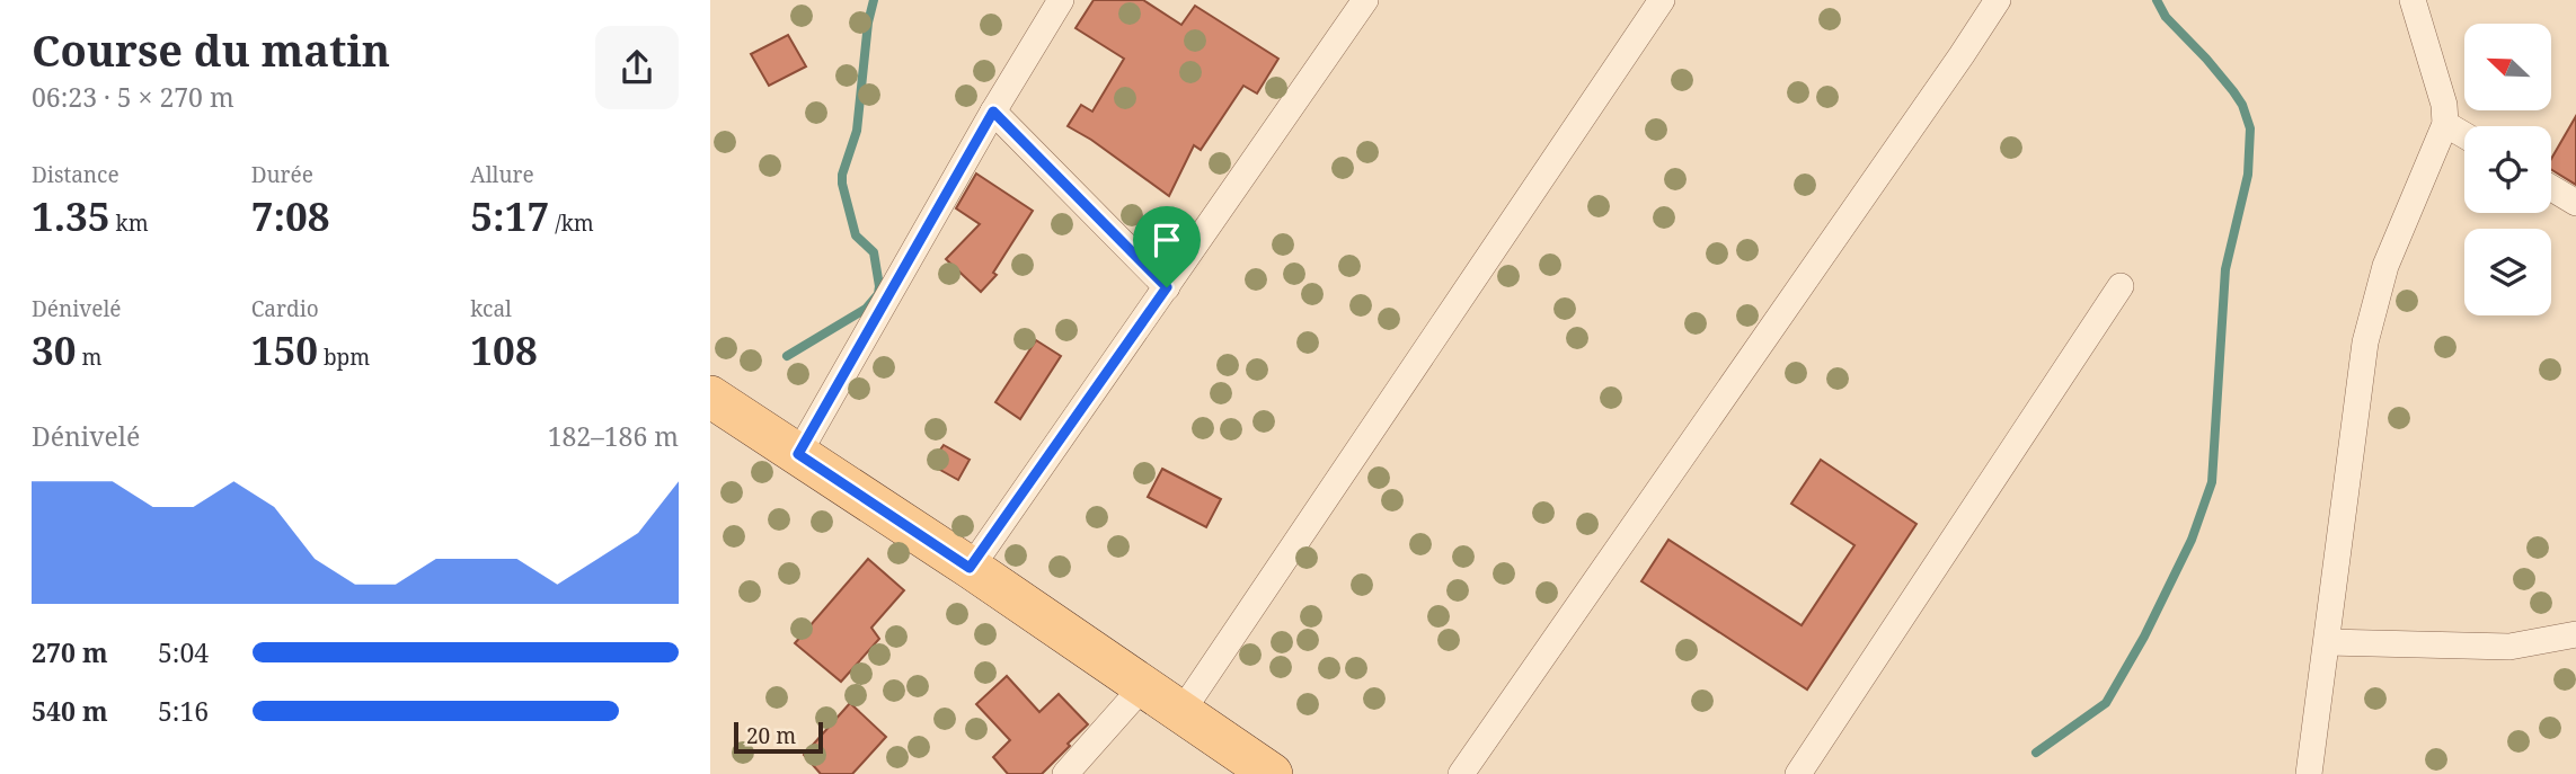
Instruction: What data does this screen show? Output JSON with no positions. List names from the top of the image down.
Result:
{
  "scale_bar": "20 m",
  "north": "top left",
  "page": {
    "heading": ["Course du matin", "06:23 · 5 × 270 m"],
    "stats": [
      ["Distance", "1.35 km"],
      ["Durée", "7:08"],
      ["Allure", "5:17 /km"],
      ["Dénivelé", "30 m"],
      ["Cardio", "150 bpm"],
      ["kcal", "108"]
    ],
    "chart": ["Dénivelé", "182–186 m"],
    "list": [
      {
        "name": "270 m",
        "note": "5:04"
      },
      {
        "name": "540 m",
        "note": "5:16"
      }
    ],
    "scale": "20 m"
  }
}
